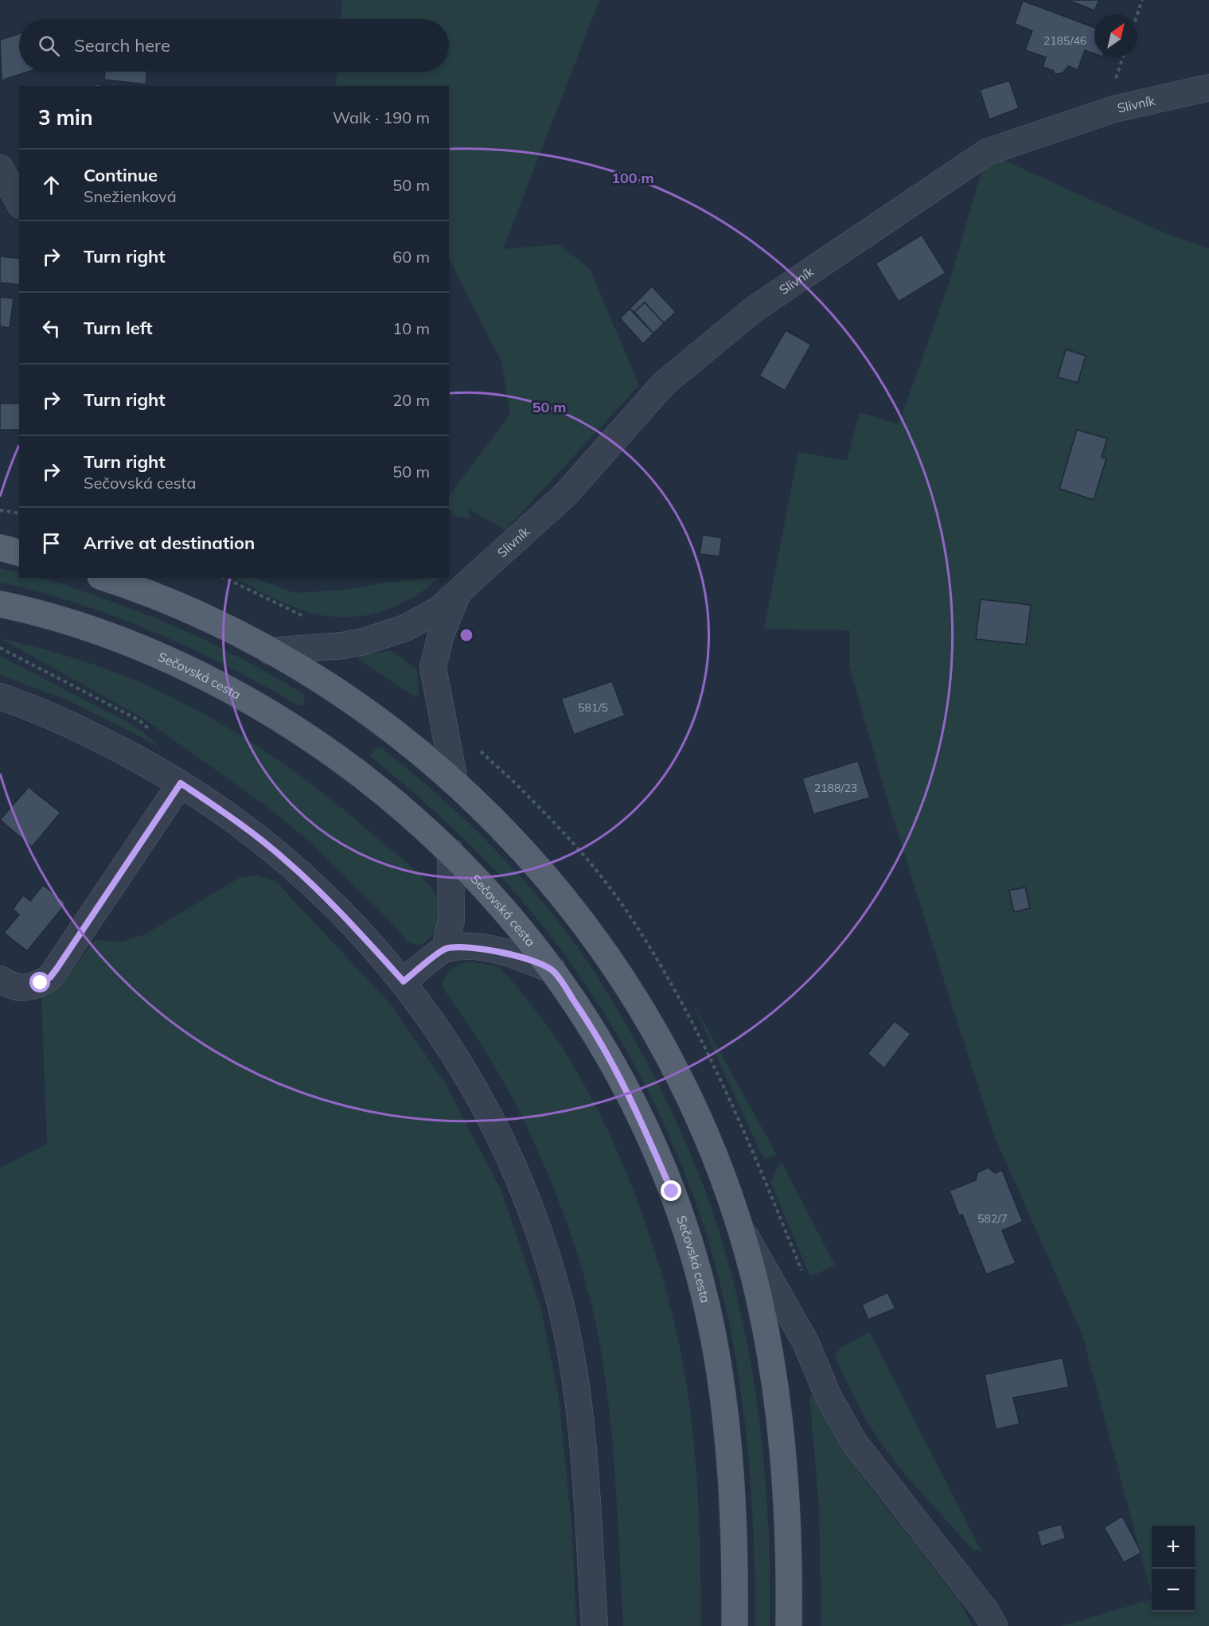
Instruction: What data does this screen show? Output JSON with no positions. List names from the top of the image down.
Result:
{
  "streets": {
    "main road": ["Sečovská cesta"],
    "street": ["Slivník"]
  },
  "house_numbers": [
    "2185/46",
    "581/5",
    "2188/23",
    "582/7"
  ],
  "north": "top right",
  "page": {
    "search": "Search here",
    "heading": ["3 min", "Walk · 190 m"],
    "list": [
      ["Continue", "Snežienková", "50 m"],
      ["Turn right", "60 m"],
      ["Turn left", "10 m"],
      ["Turn right", "20 m"],
      ["Turn right", "Sečovská cesta", "50 m"],
      "Arrive at destination"
    ],
    "map_buttons": ["+", "−"]
  },
  "rings": ["100 m", "50 m"]
}
